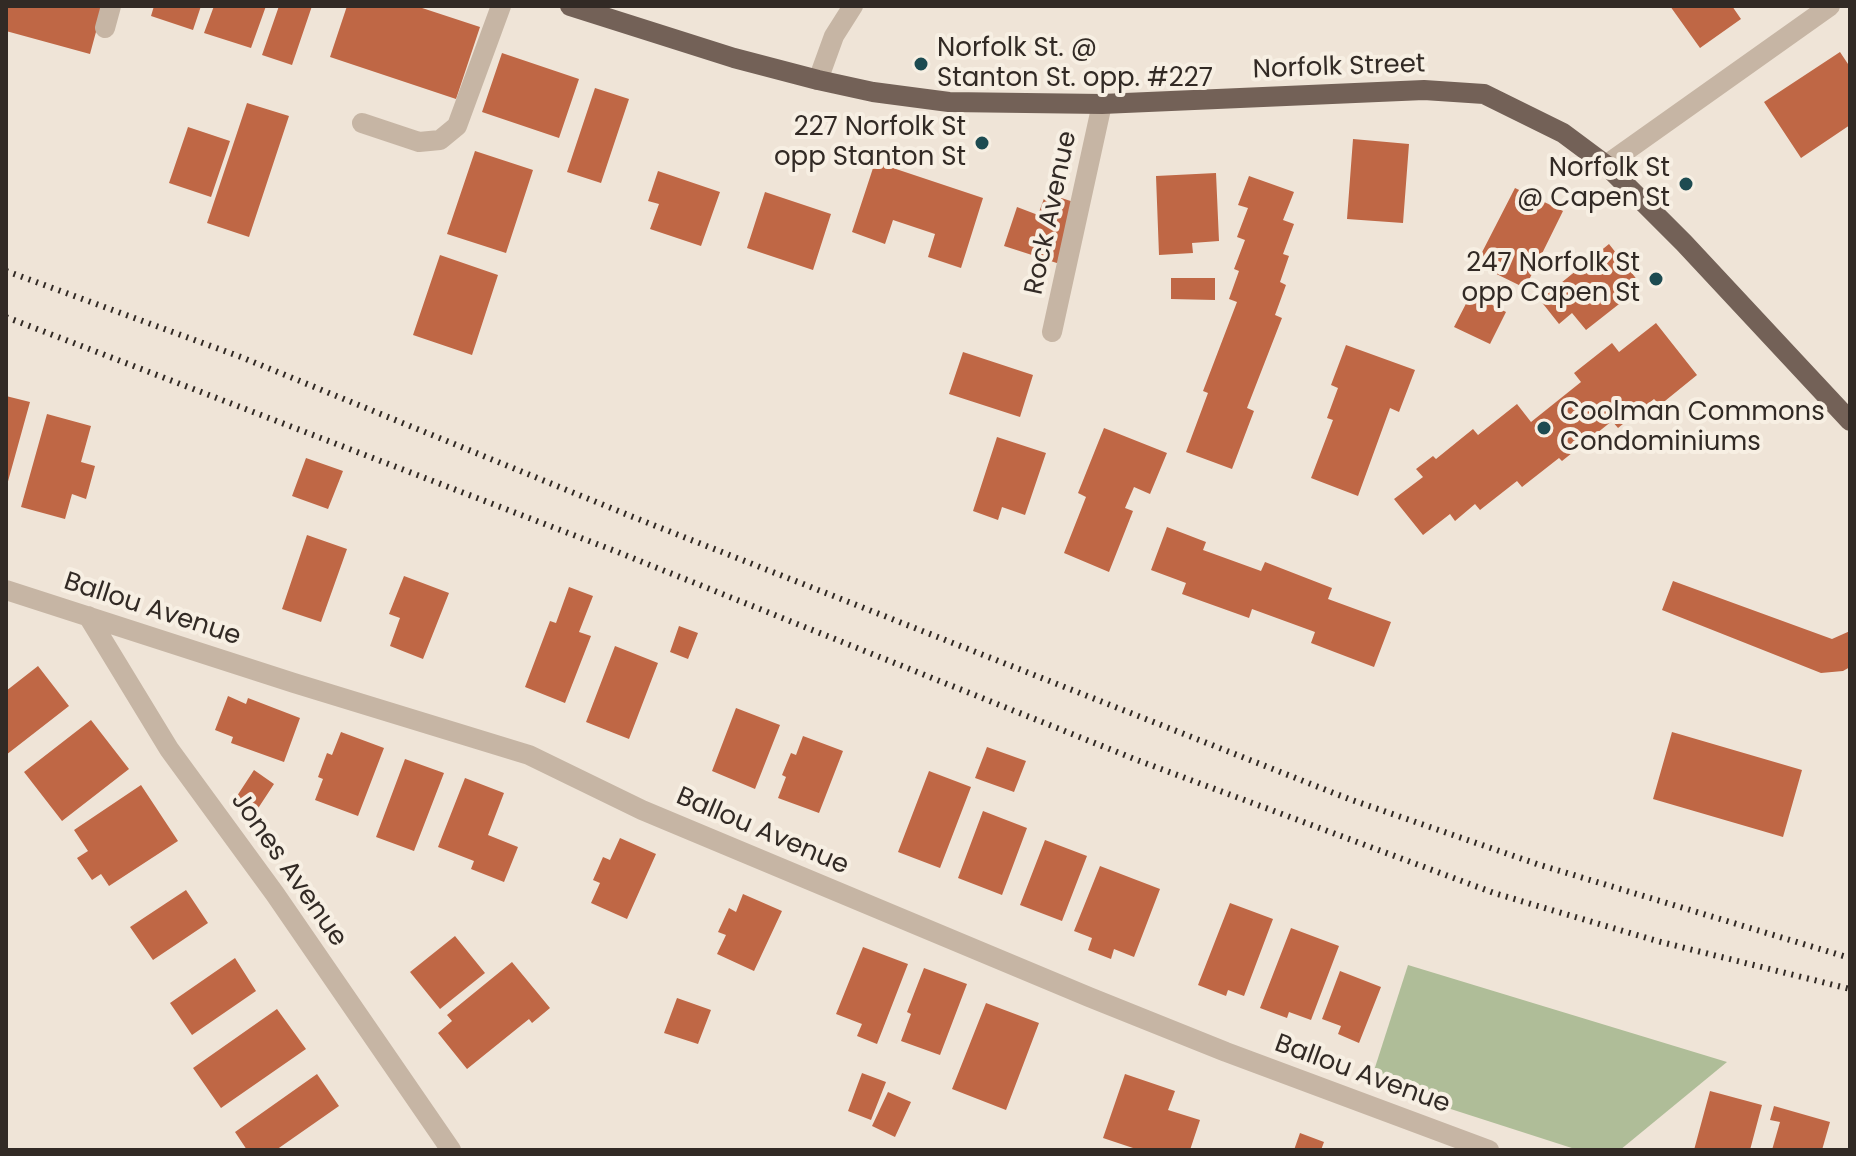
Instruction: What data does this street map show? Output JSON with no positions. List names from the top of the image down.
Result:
{
  "streets": {
    "main road": ["Norfolk Street"],
    "street": ["Rock Avenue", "Ballou Avenue", "Jones Avenue"]
  },
  "crossings": [
    ["Norfolk Street", "Rock Avenue"],
    ["Ballou Avenue", "Jones Avenue"]
  ],
  "places": [
    "Norfolk St. @ Stanton St. opp. #227",
    "227 Norfolk St opp Stanton St",
    "Norfolk St @ Capen St",
    "247 Norfolk St opp Capen St",
    "Coolman Commons Condominiums"
  ]
}
